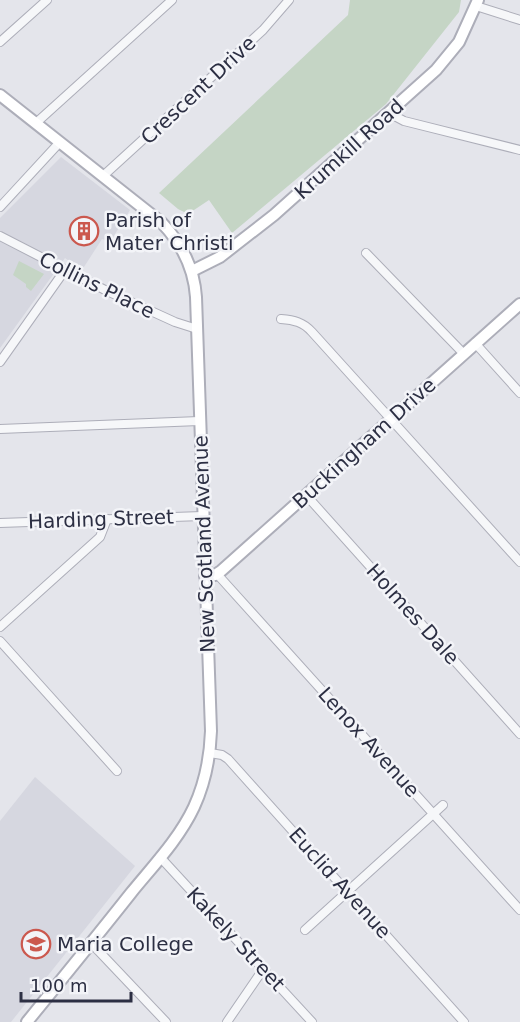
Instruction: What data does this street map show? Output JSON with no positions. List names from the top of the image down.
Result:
{
  "streets": {
    "street": [
      "Crescent Drive",
      "Krumkill Road",
      "Collins Place",
      "Buckingham Drive",
      "Harding Street",
      "New Scotland Avenue",
      "Holmes Dale",
      "Lenox Avenue",
      "Euclid Avenue",
      "Kakely Street"
    ]
  },
  "crossings": [
    ["Crescent Drive", "New Scotland Avenue"],
    ["Krumkill Road", "New Scotland Avenue"],
    ["Collins Place", "New Scotland Avenue"],
    ["Buckingham Drive", "Holmes Dale"],
    ["Buckingham Drive", "Lenox Avenue"],
    ["Harding Street", "New Scotland Avenue"],
    ["New Scotland Avenue", "Euclid Avenue"],
    ["New Scotland Avenue", "Kakely Street"]
  ],
  "places": {
    "building": ["Parish of Mater Christi"],
    "school or university": ["Maria College"]
  },
  "scale_bar": "100 m"
}
